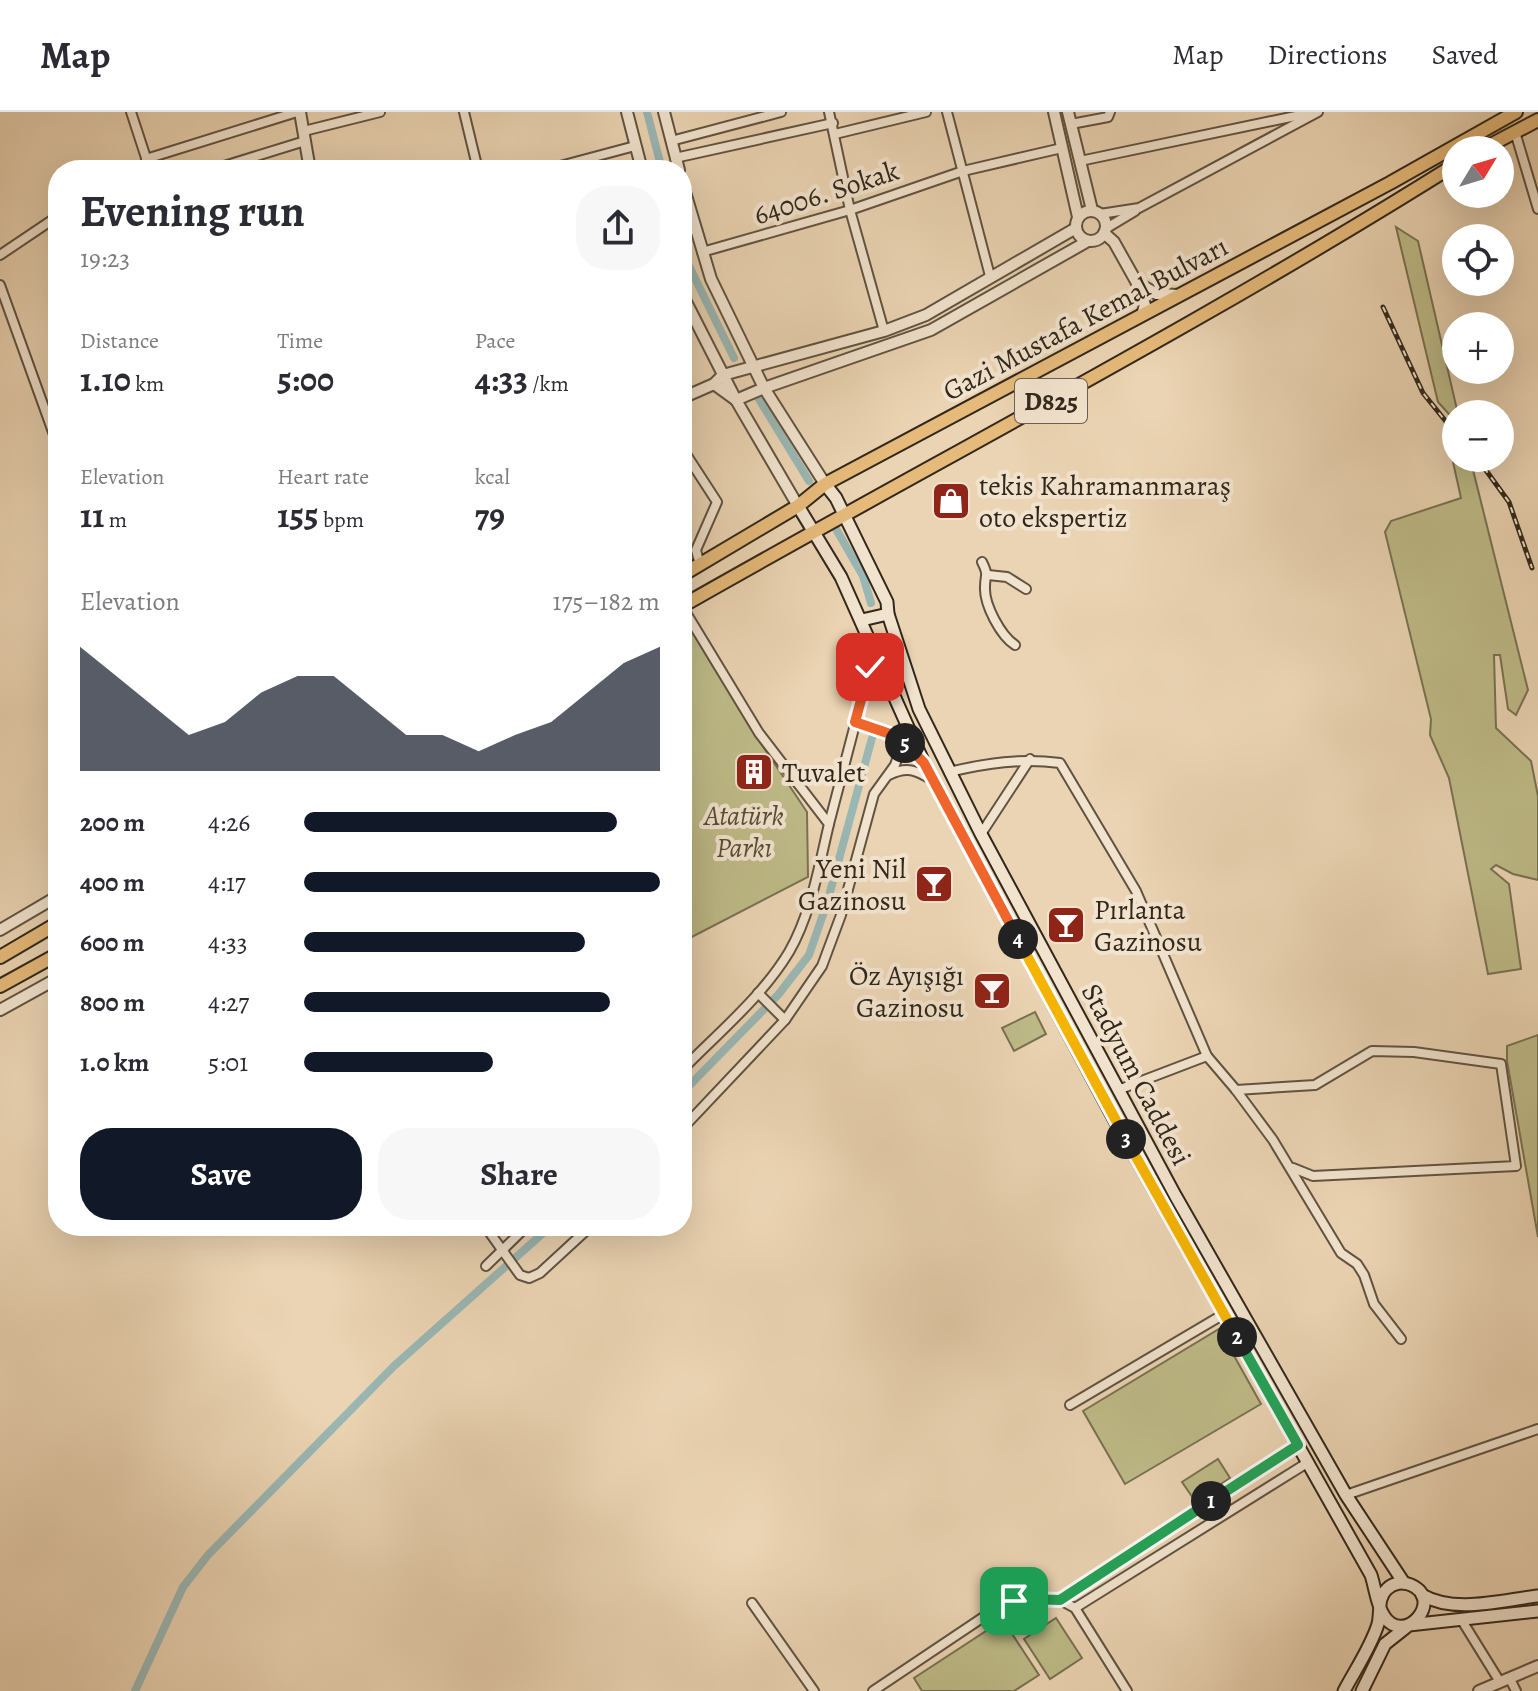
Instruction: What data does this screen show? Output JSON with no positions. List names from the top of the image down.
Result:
{
  "streets": {
    "highway": ["Gazi Mustafa Kemal Bulvarı", "D825"],
    "main road": ["Stadyum Caddesi"],
    "street": ["64006. Sokak"]
  },
  "crossings": [
    ["Gazi Mustafa Kemal Bulvarı", "D825"],
    ["Gazi Mustafa Kemal Bulvarı", "Stadyum Caddesi"]
  ],
  "parks": ["Atatürk Parkı"],
  "places": {
    "shop": ["tekis Kahramanmaraş oto ekspertiz"],
    "building": ["Tuvalet"],
    "bar": ["Yeni Nil Gazinosu", "Pırlanta Gazinosu", "Öz Ayışığı Gazinosu"]
  },
  "north": "top right",
  "page": {
    "header": "Map",
    "nav": ["Map", "Directions", "Saved"],
    "map_buttons": ["+", "−"],
    "heading": ["Evening run", "19:23"],
    "stats": [
      ["Distance", "1.10 km"],
      ["Time", "5:00"],
      ["Pace", "4:33 /km"],
      ["Elevation", "11 m"],
      ["Heart rate", "155 bpm"],
      ["kcal", "79"]
    ],
    "chart": ["Elevation", "175–182 m"],
    "pins": [
      "5",
      "4",
      "3",
      "2",
      "1"
    ],
    "list": [
      {
        "name": "200 m",
        "note": "4:26"
      },
      {
        "name": "400 m",
        "note": "4:17"
      },
      {
        "name": "600 m",
        "note": "4:33"
      },
      {
        "name": "800 m",
        "note": "4:27"
      },
      {
        "name": "1.0 km",
        "note": "5:01"
      }
    ],
    "buttons": ["Save", "Share"]
  }
}
